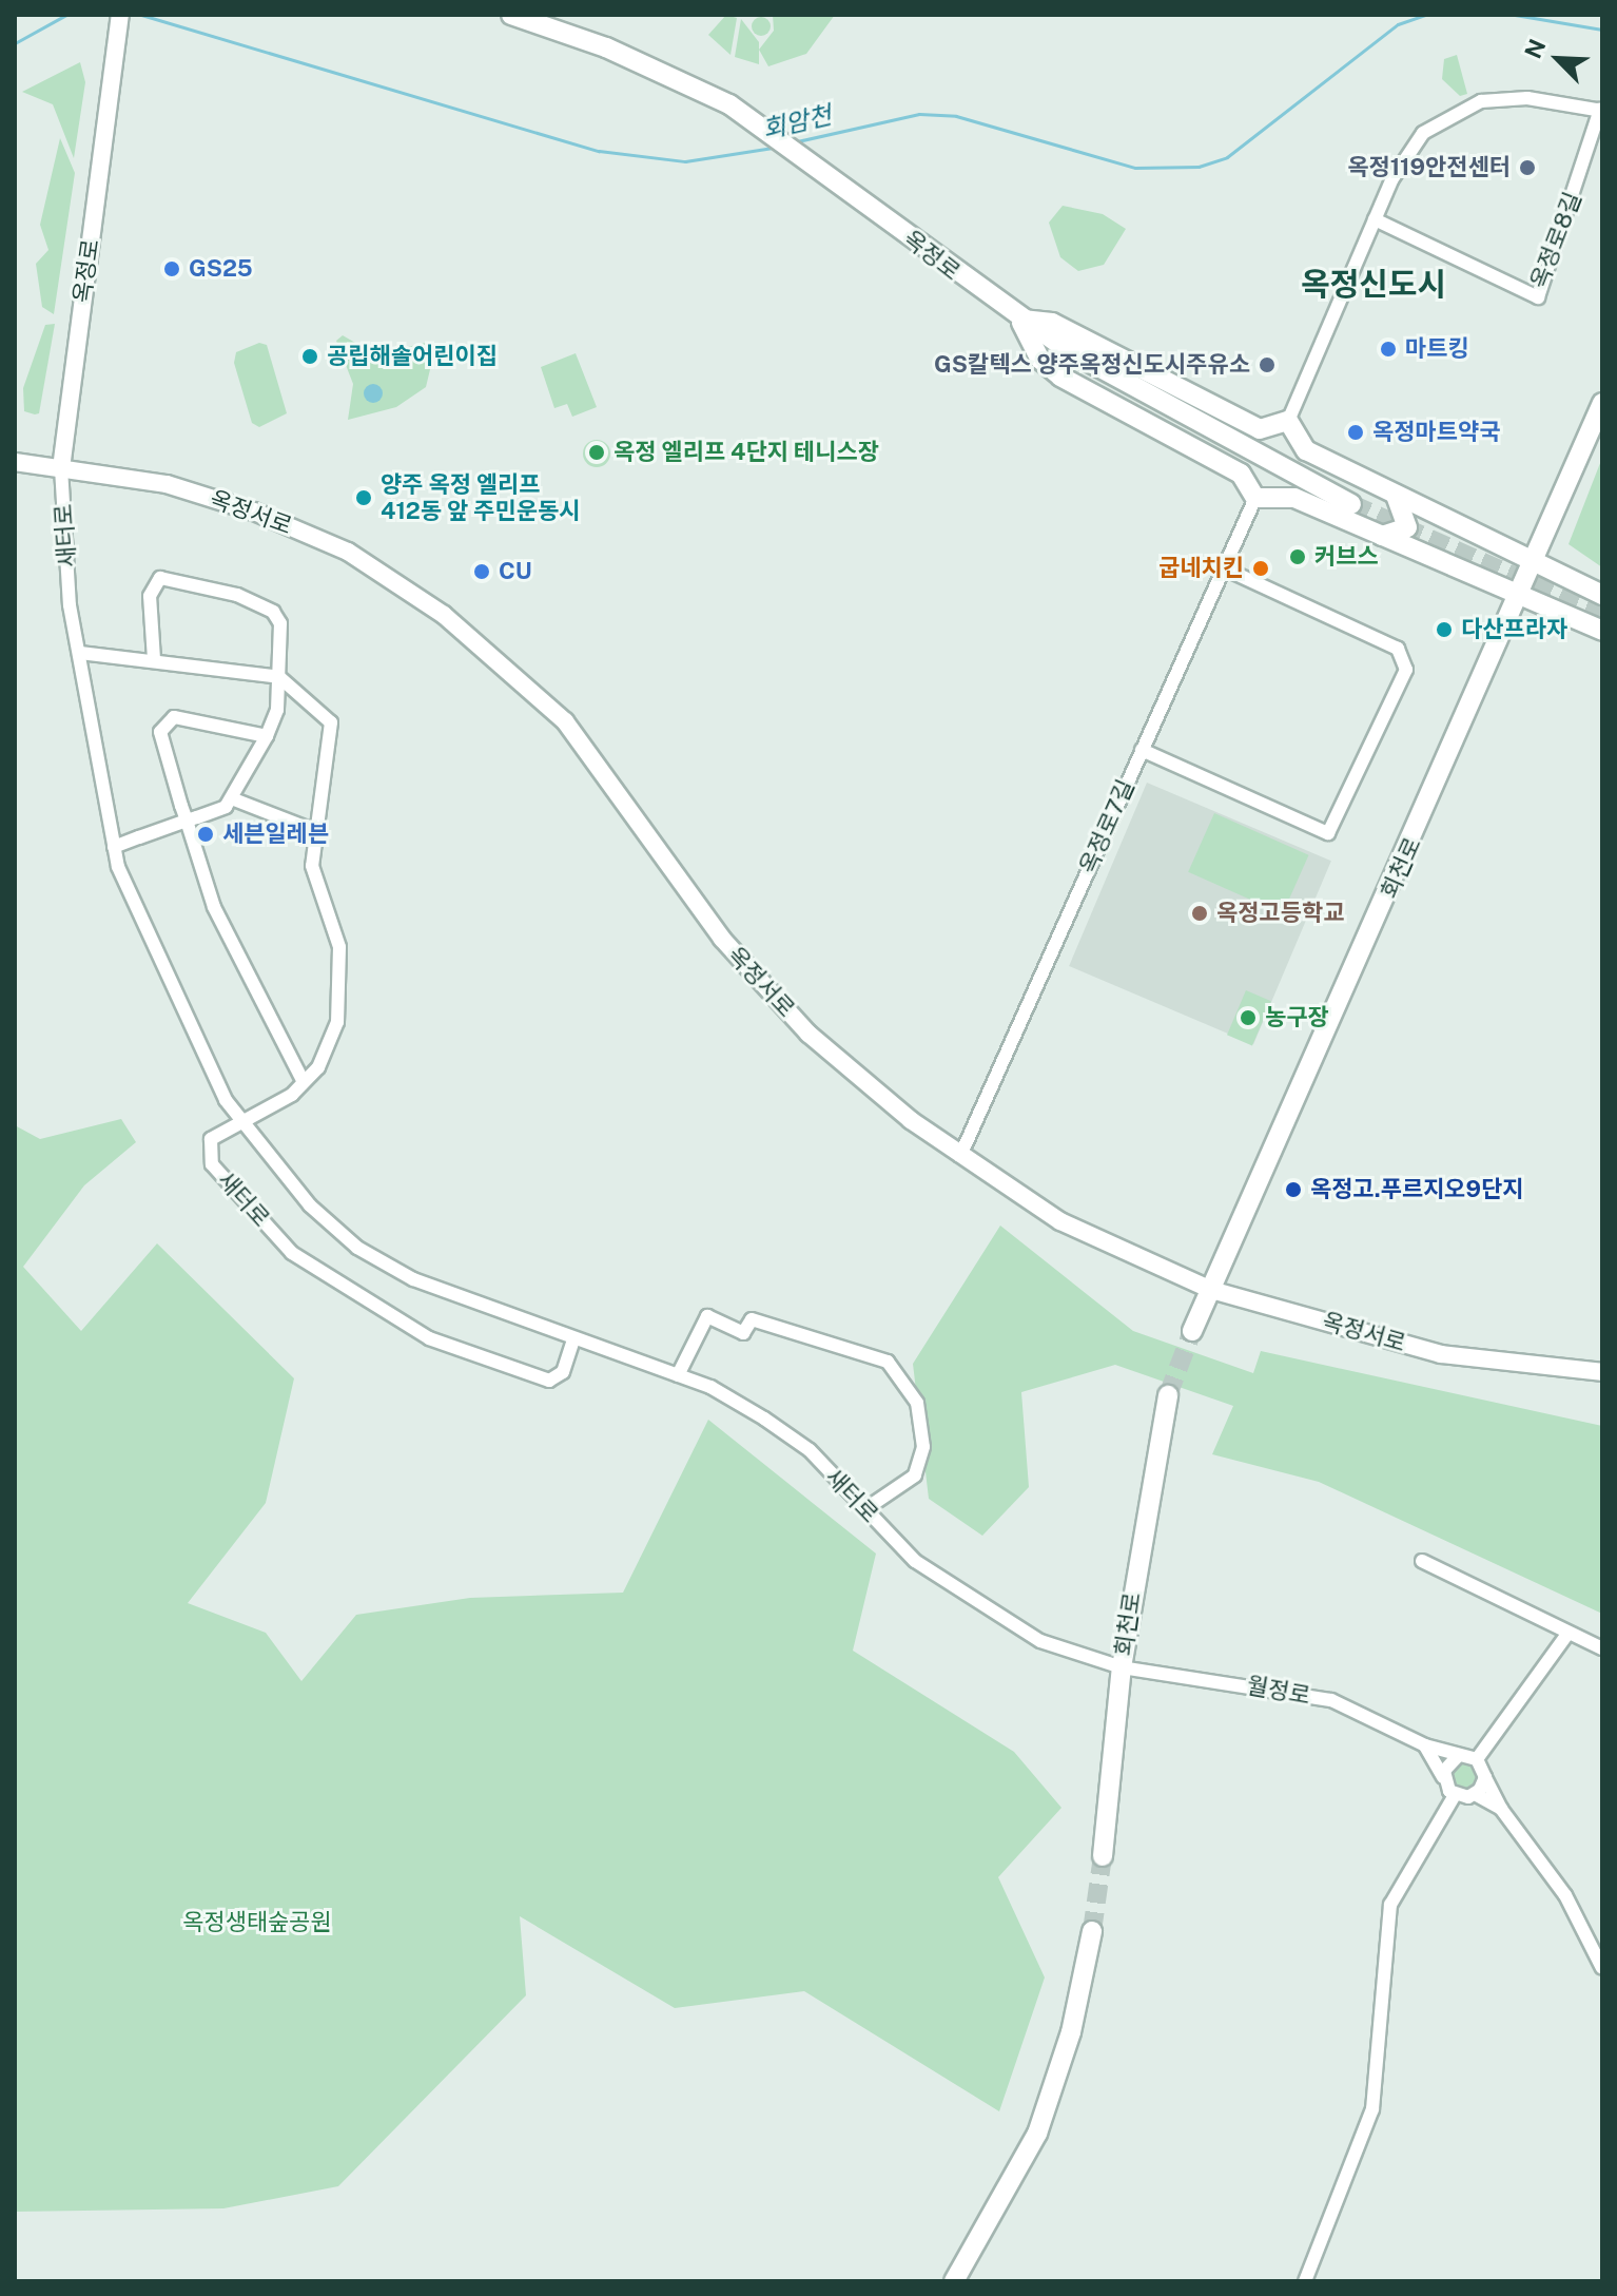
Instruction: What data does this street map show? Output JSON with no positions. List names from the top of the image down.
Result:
{
  "streets": {
    "main road": ["옥정로", "회천로"],
    "street": [
      "옥정로8길",
      "옥정서로",
      "새터로",
      "옥정로7길",
      "월정로"
    ]
  },
  "crossings": [
    ["옥정로", "옥정서로"],
    ["옥정로", "새터로"],
    ["옥정서로", "새터로"],
    ["옥정서로", "옥정로7길"],
    ["옥정서로", "회천로"],
    ["새터로", "회천로"],
    ["새터로", "월정로"],
    ["회천로", "월정로"]
  ],
  "districts": ["옥정신도시"],
  "water": ["회암천"],
  "parks": ["옥정생태숲공원"],
  "places": [
    "옥정119안전센터",
    "GS25",
    "마트킹",
    "공립해솔어린이집",
    "GS칼텍스 양주옥정신도시주유소",
    "옥정마트약국",
    "옥정 엘리프 4단지 테니스장",
    "양주 옥정 엘리프 412동 앞 주민운동시",
    "커브스",
    "굽네치킨",
    "CU",
    "다산프라자",
    "세븐일레븐",
    "옥정고등학교",
    "농구장",
    "옥정고.푸르지오9단지"
  ],
  "north": "top left"
}
